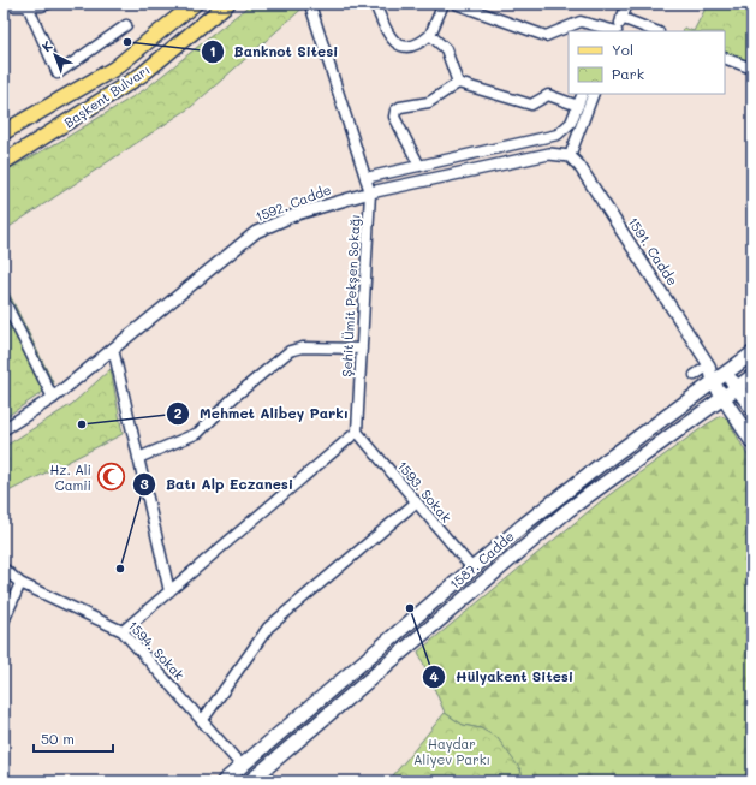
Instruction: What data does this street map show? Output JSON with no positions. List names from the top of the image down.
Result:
{
  "streets": {
    "main road": ["Başkent Bulvarı", "1587. Cadde"],
    "street": [
      "1592. Cadde",
      "1591. Cadde",
      "Şehit Ümit Pekşen Sokağı",
      "1593. Sokak",
      "1594. Sokak"
    ]
  },
  "crossings": [
    ["1592. Cadde", "1591. Cadde"],
    ["1592. Cadde", "Şehit Ümit Pekşen Sokağı"],
    ["Şehit Ümit Pekşen Sokağı", "1593. Sokak"],
    ["1593. Sokak", "1587. Cadde"],
    ["1587. Cadde", "1594. Sokak"]
  ],
  "parks": ["Haydar Aliyev Parkı"],
  "places": {
    "other": [
      "Banknot Sitesi",
      "Mehmet Alibey Parkı",
      "Batı Alp Eczanesi",
      "Hülyakent Sitesi"
    ],
    "mosque": ["Hz. Ali Camii"]
  },
  "legend": ["Yol", "Park"],
  "scale_bar": "50 m",
  "north": "top left"
}
